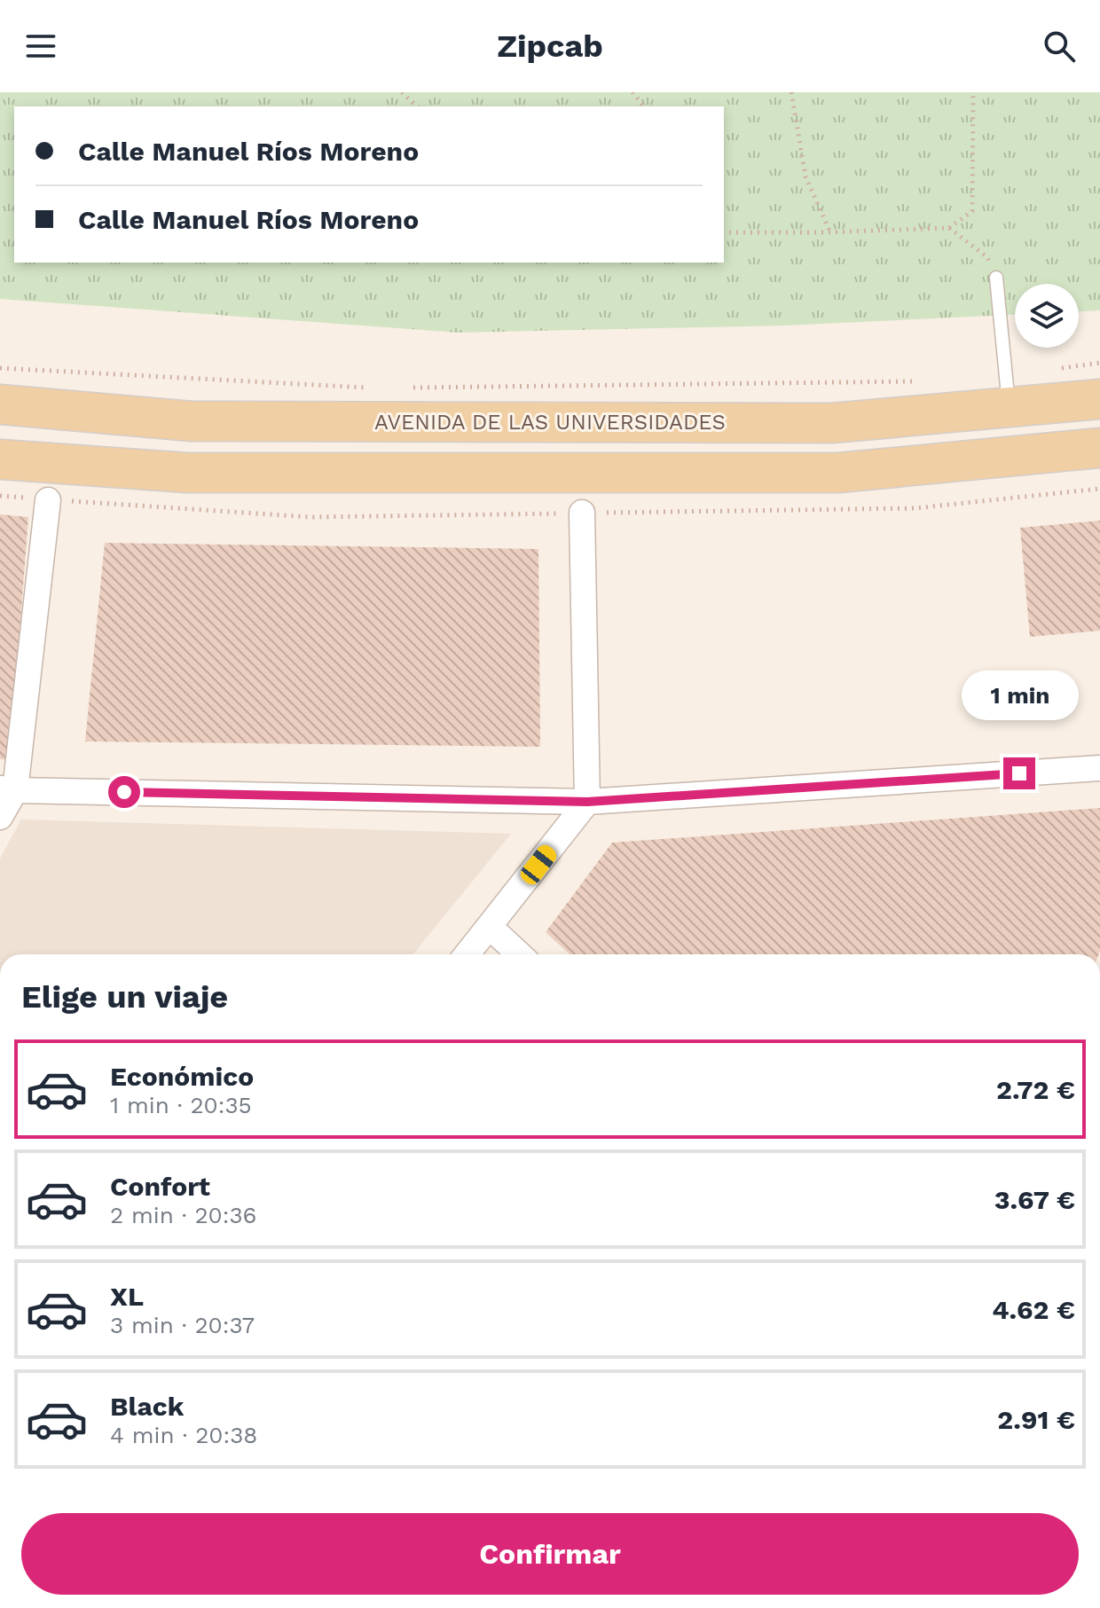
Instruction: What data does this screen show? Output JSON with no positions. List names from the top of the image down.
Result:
{
  "streets": {
    "main road": ["AVENIDA DE LAS UNIVERSIDADES"]
  },
  "page": {
    "header": "Zipcab",
    "banner": ["Calle Manuel Ríos Moreno", "Calle Manuel Ríos Moreno"],
    "bubble": "1 min",
    "heading": "Elige un viaje",
    "list": [
      {
        "name": "Económico",
        "note": "1 min · 20:35",
        "value": "2.72 €"
      },
      {
        "name": "Confort",
        "note": "2 min · 20:36",
        "value": "3.67 €"
      },
      {
        "name": "XL",
        "note": "3 min · 20:37",
        "value": "4.62 €"
      },
      {
        "name": "Black",
        "note": "4 min · 20:38",
        "value": "2.91 €"
      }
    ],
    "buttons": "Confirmar"
  }
}
